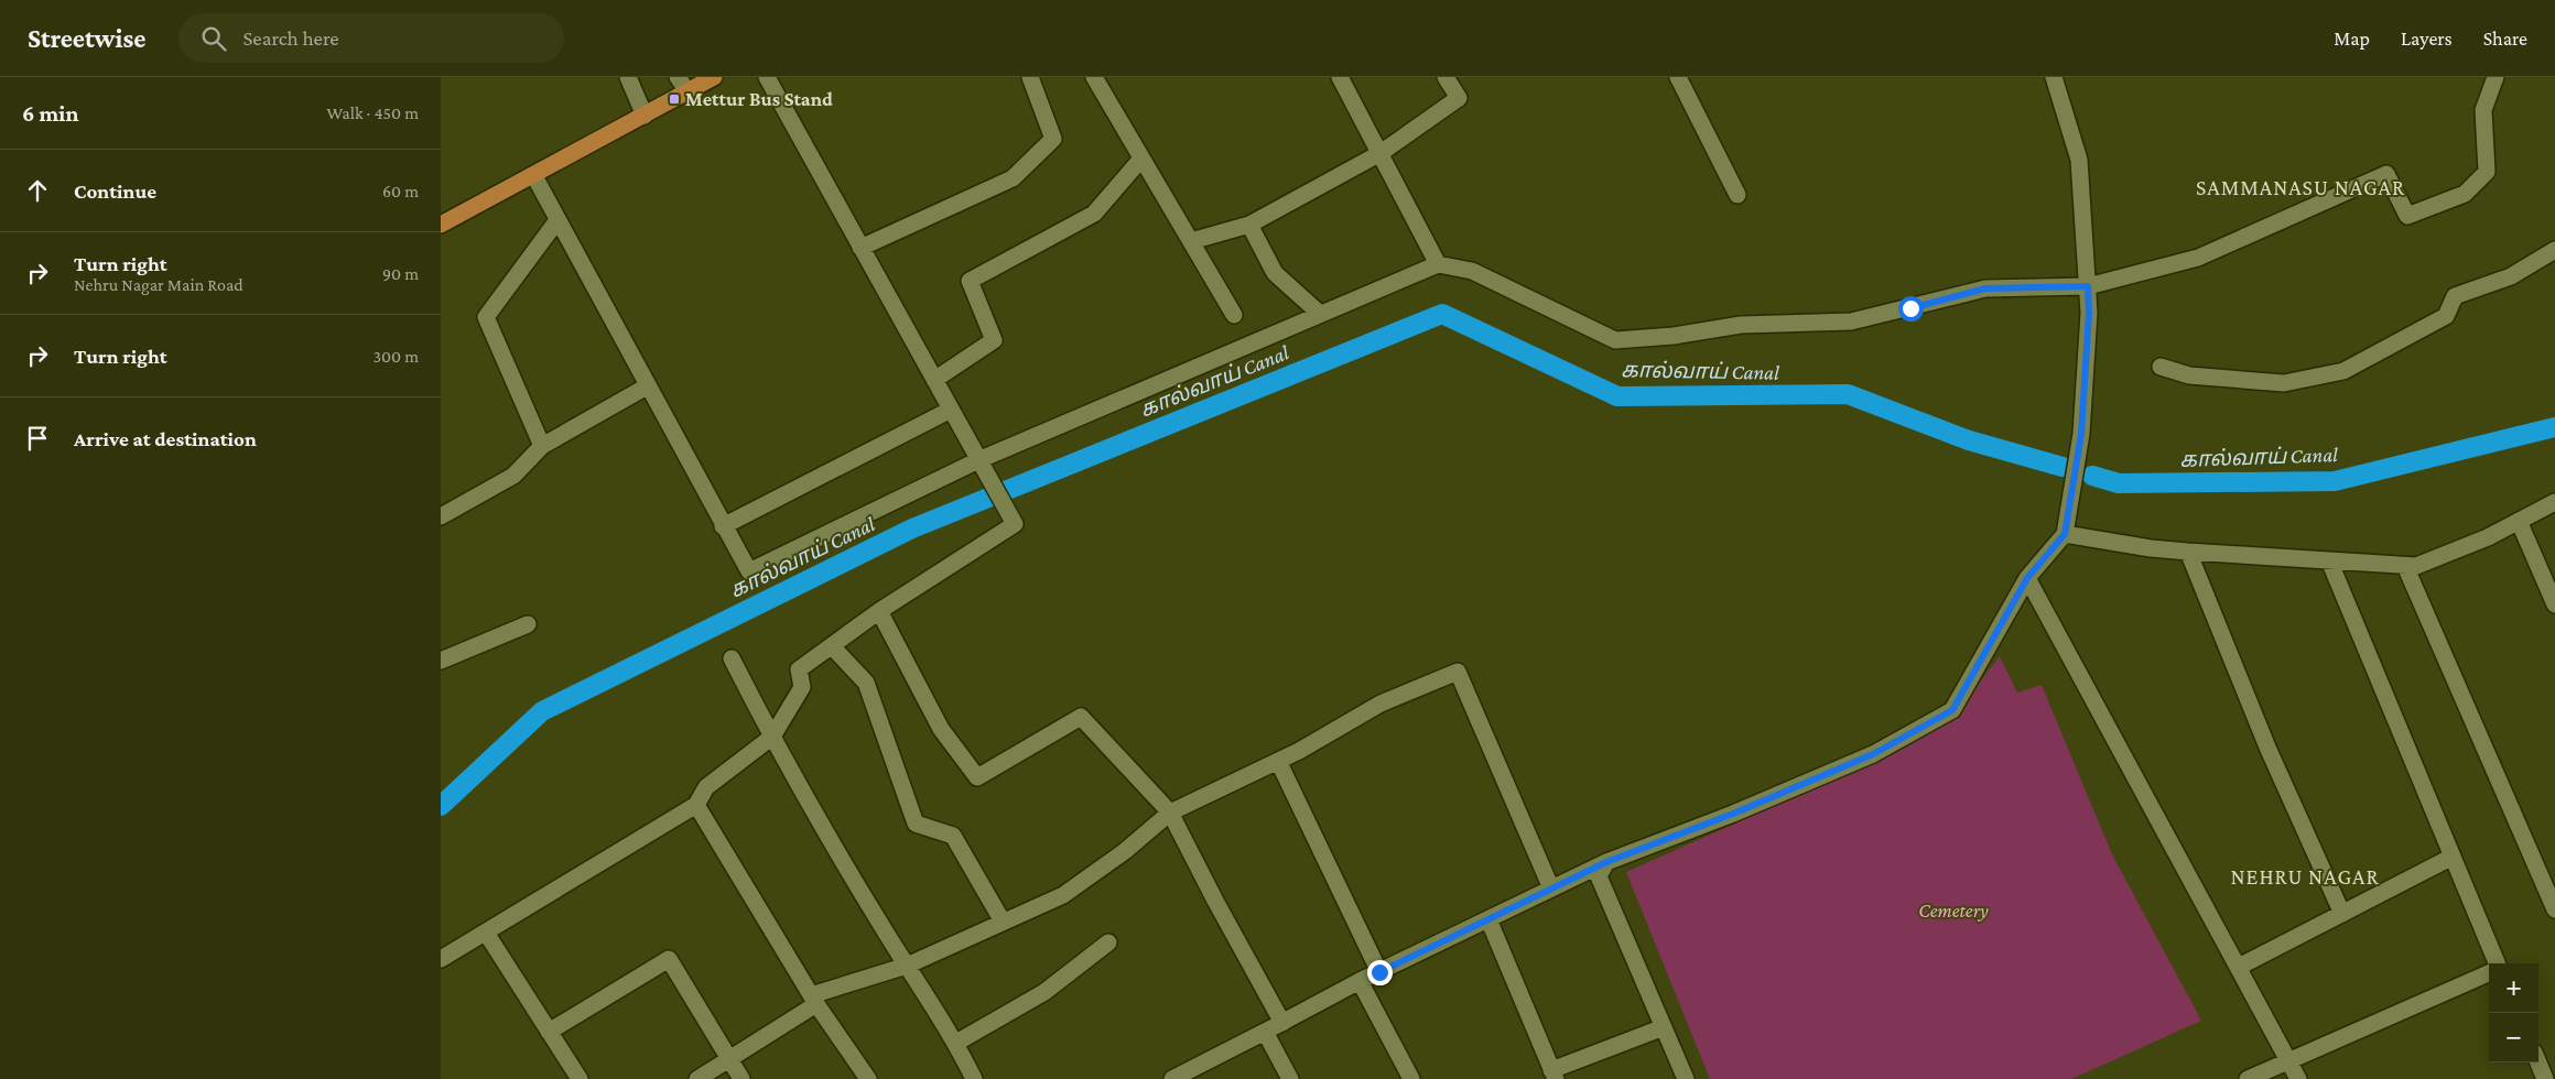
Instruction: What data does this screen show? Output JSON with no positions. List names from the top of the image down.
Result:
{
  "districts": ["SAMMANASU NAGAR", "NEHRU NAGAR"],
  "water": ["கால்வாய் Canal"],
  "parks": ["Cemetery"],
  "places": {
    "transit": ["Mettur Bus Stand"]
  },
  "page": {
    "header": "Streetwise",
    "search": "Search here",
    "nav": ["Map", "Layers", "Share"],
    "heading": ["6 min", "Walk · 450 m"],
    "list": [
      ["Continue", "60 m"],
      ["Turn right", "Nehru Nagar Main Road", "90 m"],
      ["Turn right", "300 m"],
      "Arrive at destination"
    ],
    "map_buttons": ["+", "−"]
  }
}
